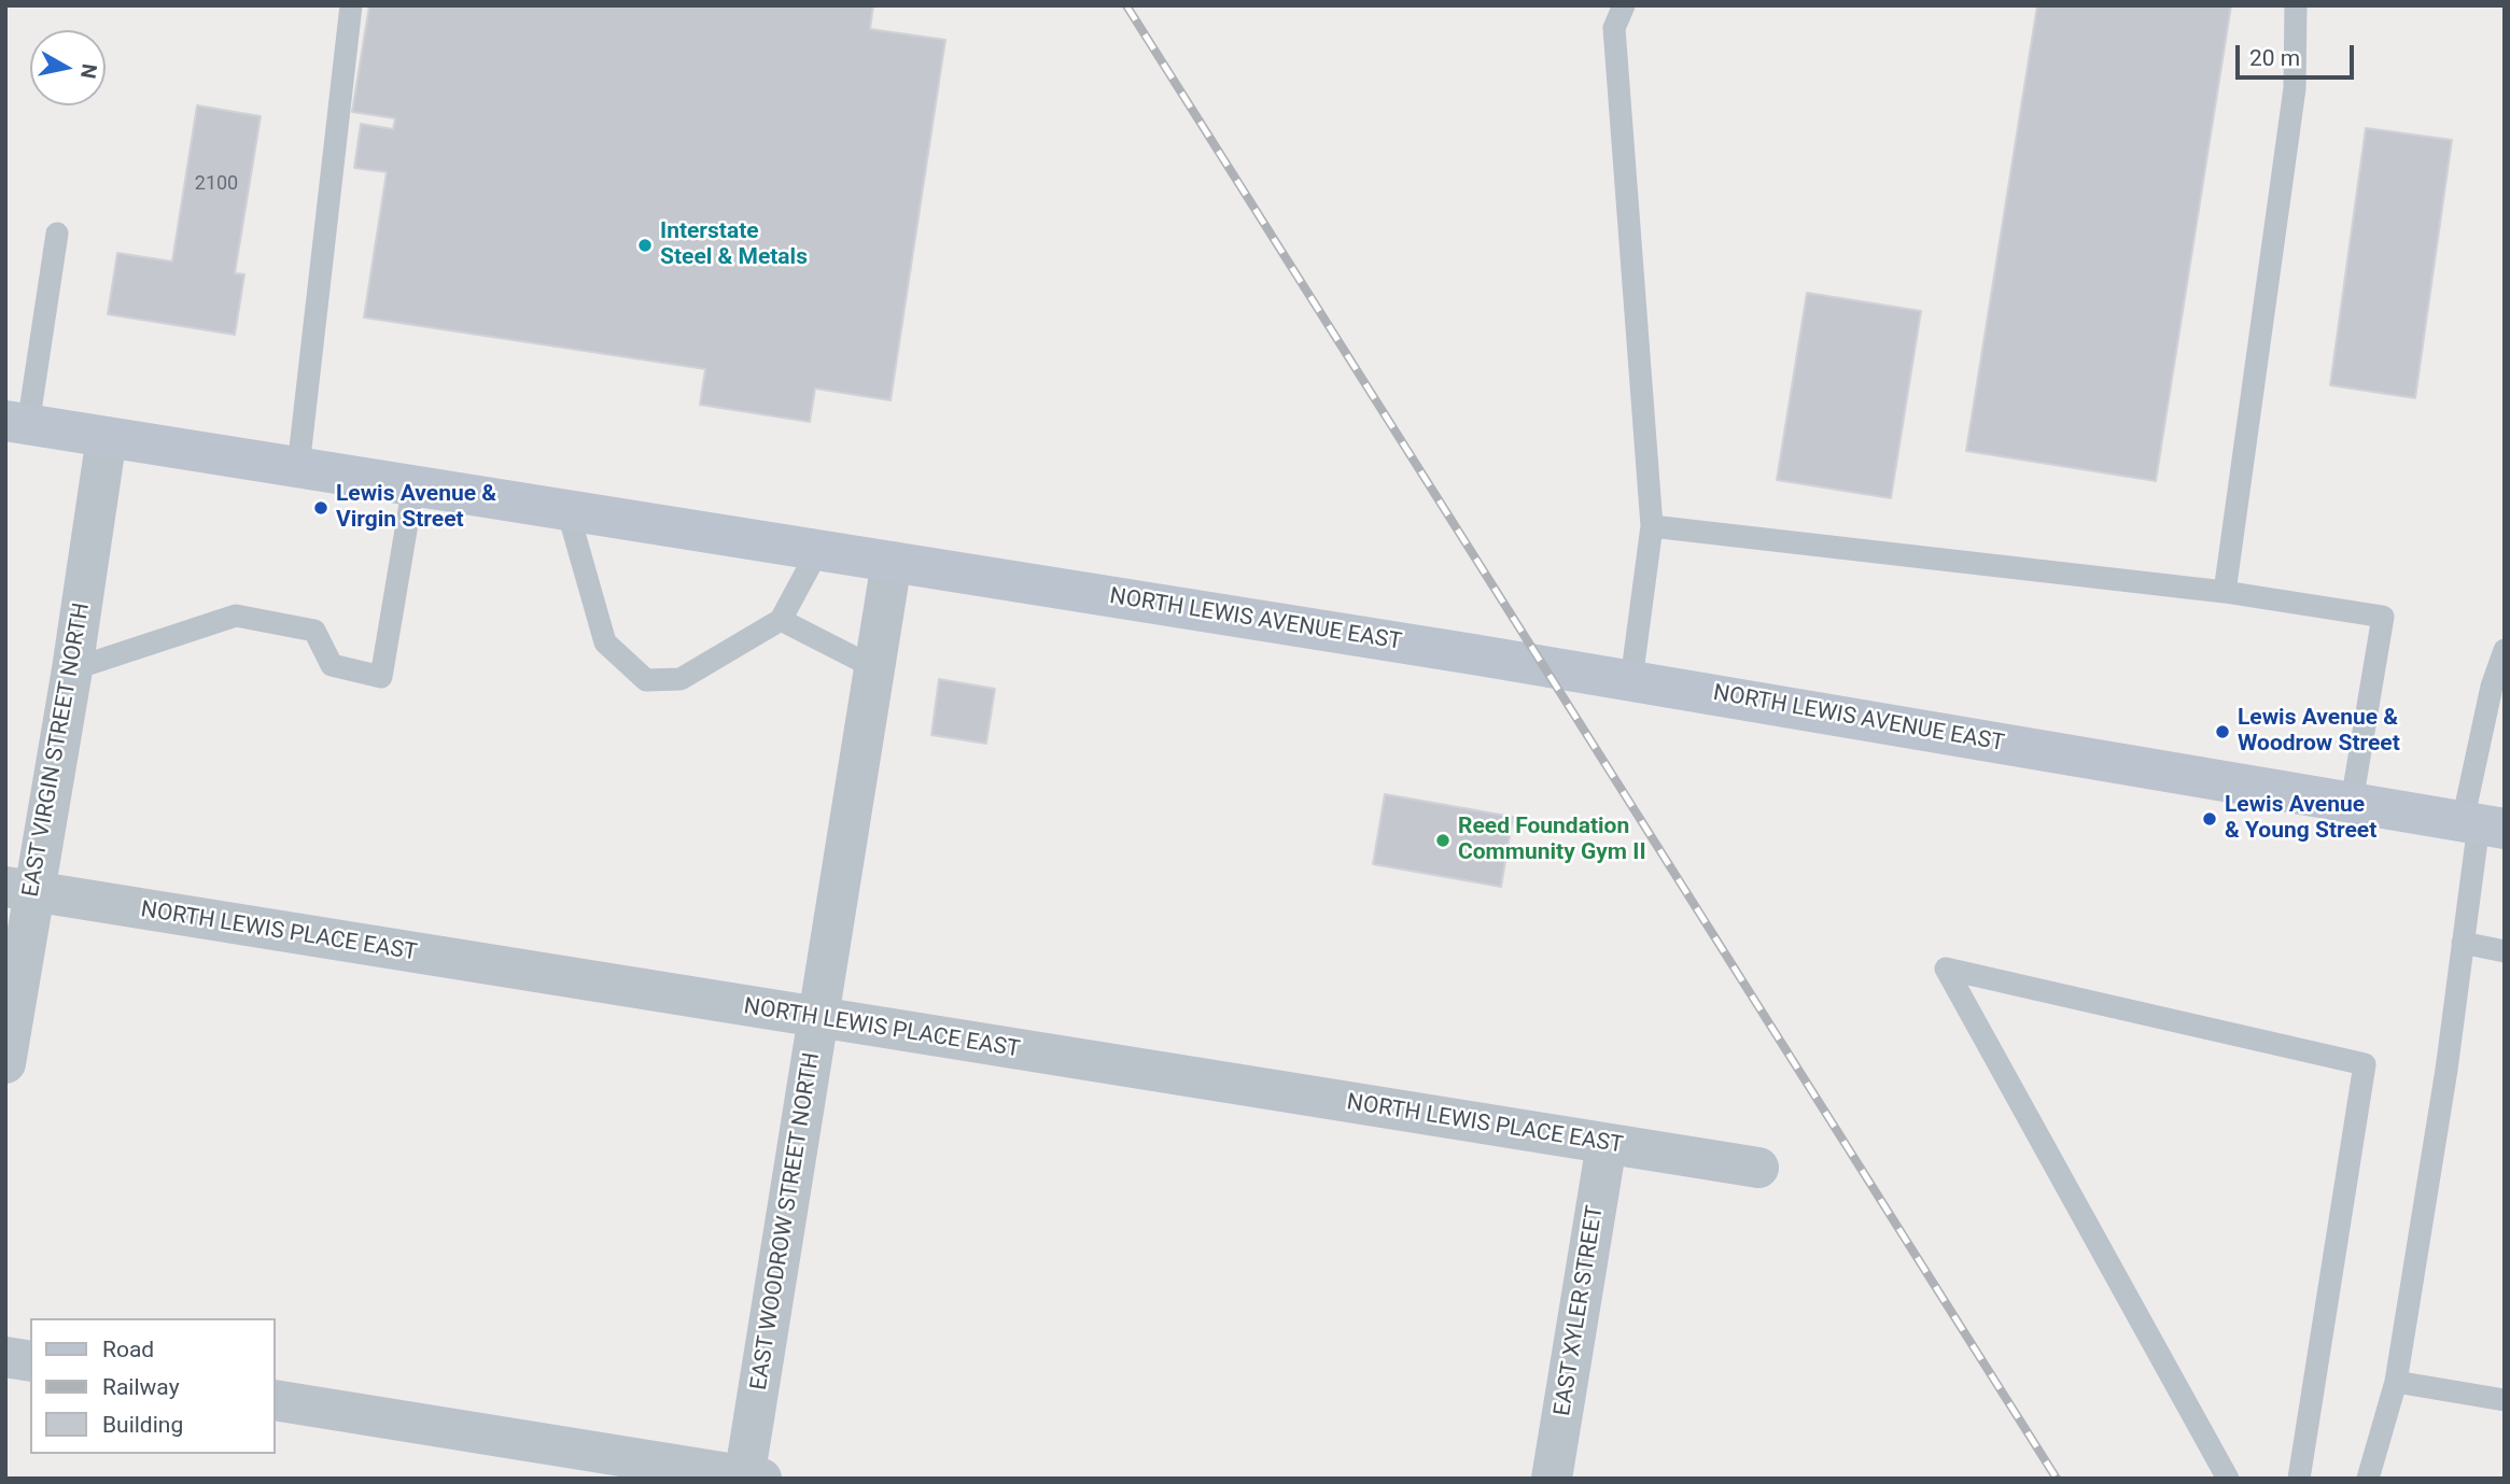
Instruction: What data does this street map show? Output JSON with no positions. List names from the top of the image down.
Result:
{
  "streets": {
    "main road": ["NORTH LEWIS AVENUE EAST"],
    "street": [
      "EAST VIRGIN STREET NORTH",
      "NORTH LEWIS PLACE EAST",
      "EAST WOODROW STREET NORTH",
      "EAST XYLER STREET"
    ]
  },
  "crossings": [
    ["NORTH LEWIS AVENUE EAST", "EAST VIRGIN STREET NORTH"],
    ["NORTH LEWIS AVENUE EAST", "EAST WOODROW STREET NORTH"],
    ["EAST VIRGIN STREET NORTH", "NORTH LEWIS PLACE EAST"],
    ["NORTH LEWIS PLACE EAST", "EAST WOODROW STREET NORTH"],
    ["NORTH LEWIS PLACE EAST", "EAST XYLER STREET"]
  ],
  "places": [
    "Interstate Steel & Metals",
    "Lewis Avenue & Virgin Street",
    "Lewis Avenue & Woodrow Street",
    "Lewis Avenue & Young Street",
    "Reed Foundation Community Gym II"
  ],
  "house_numbers": ["2100"],
  "legend": ["Road", "Railway", "Building"],
  "scale_bar": "20 m",
  "north": "right"
}
